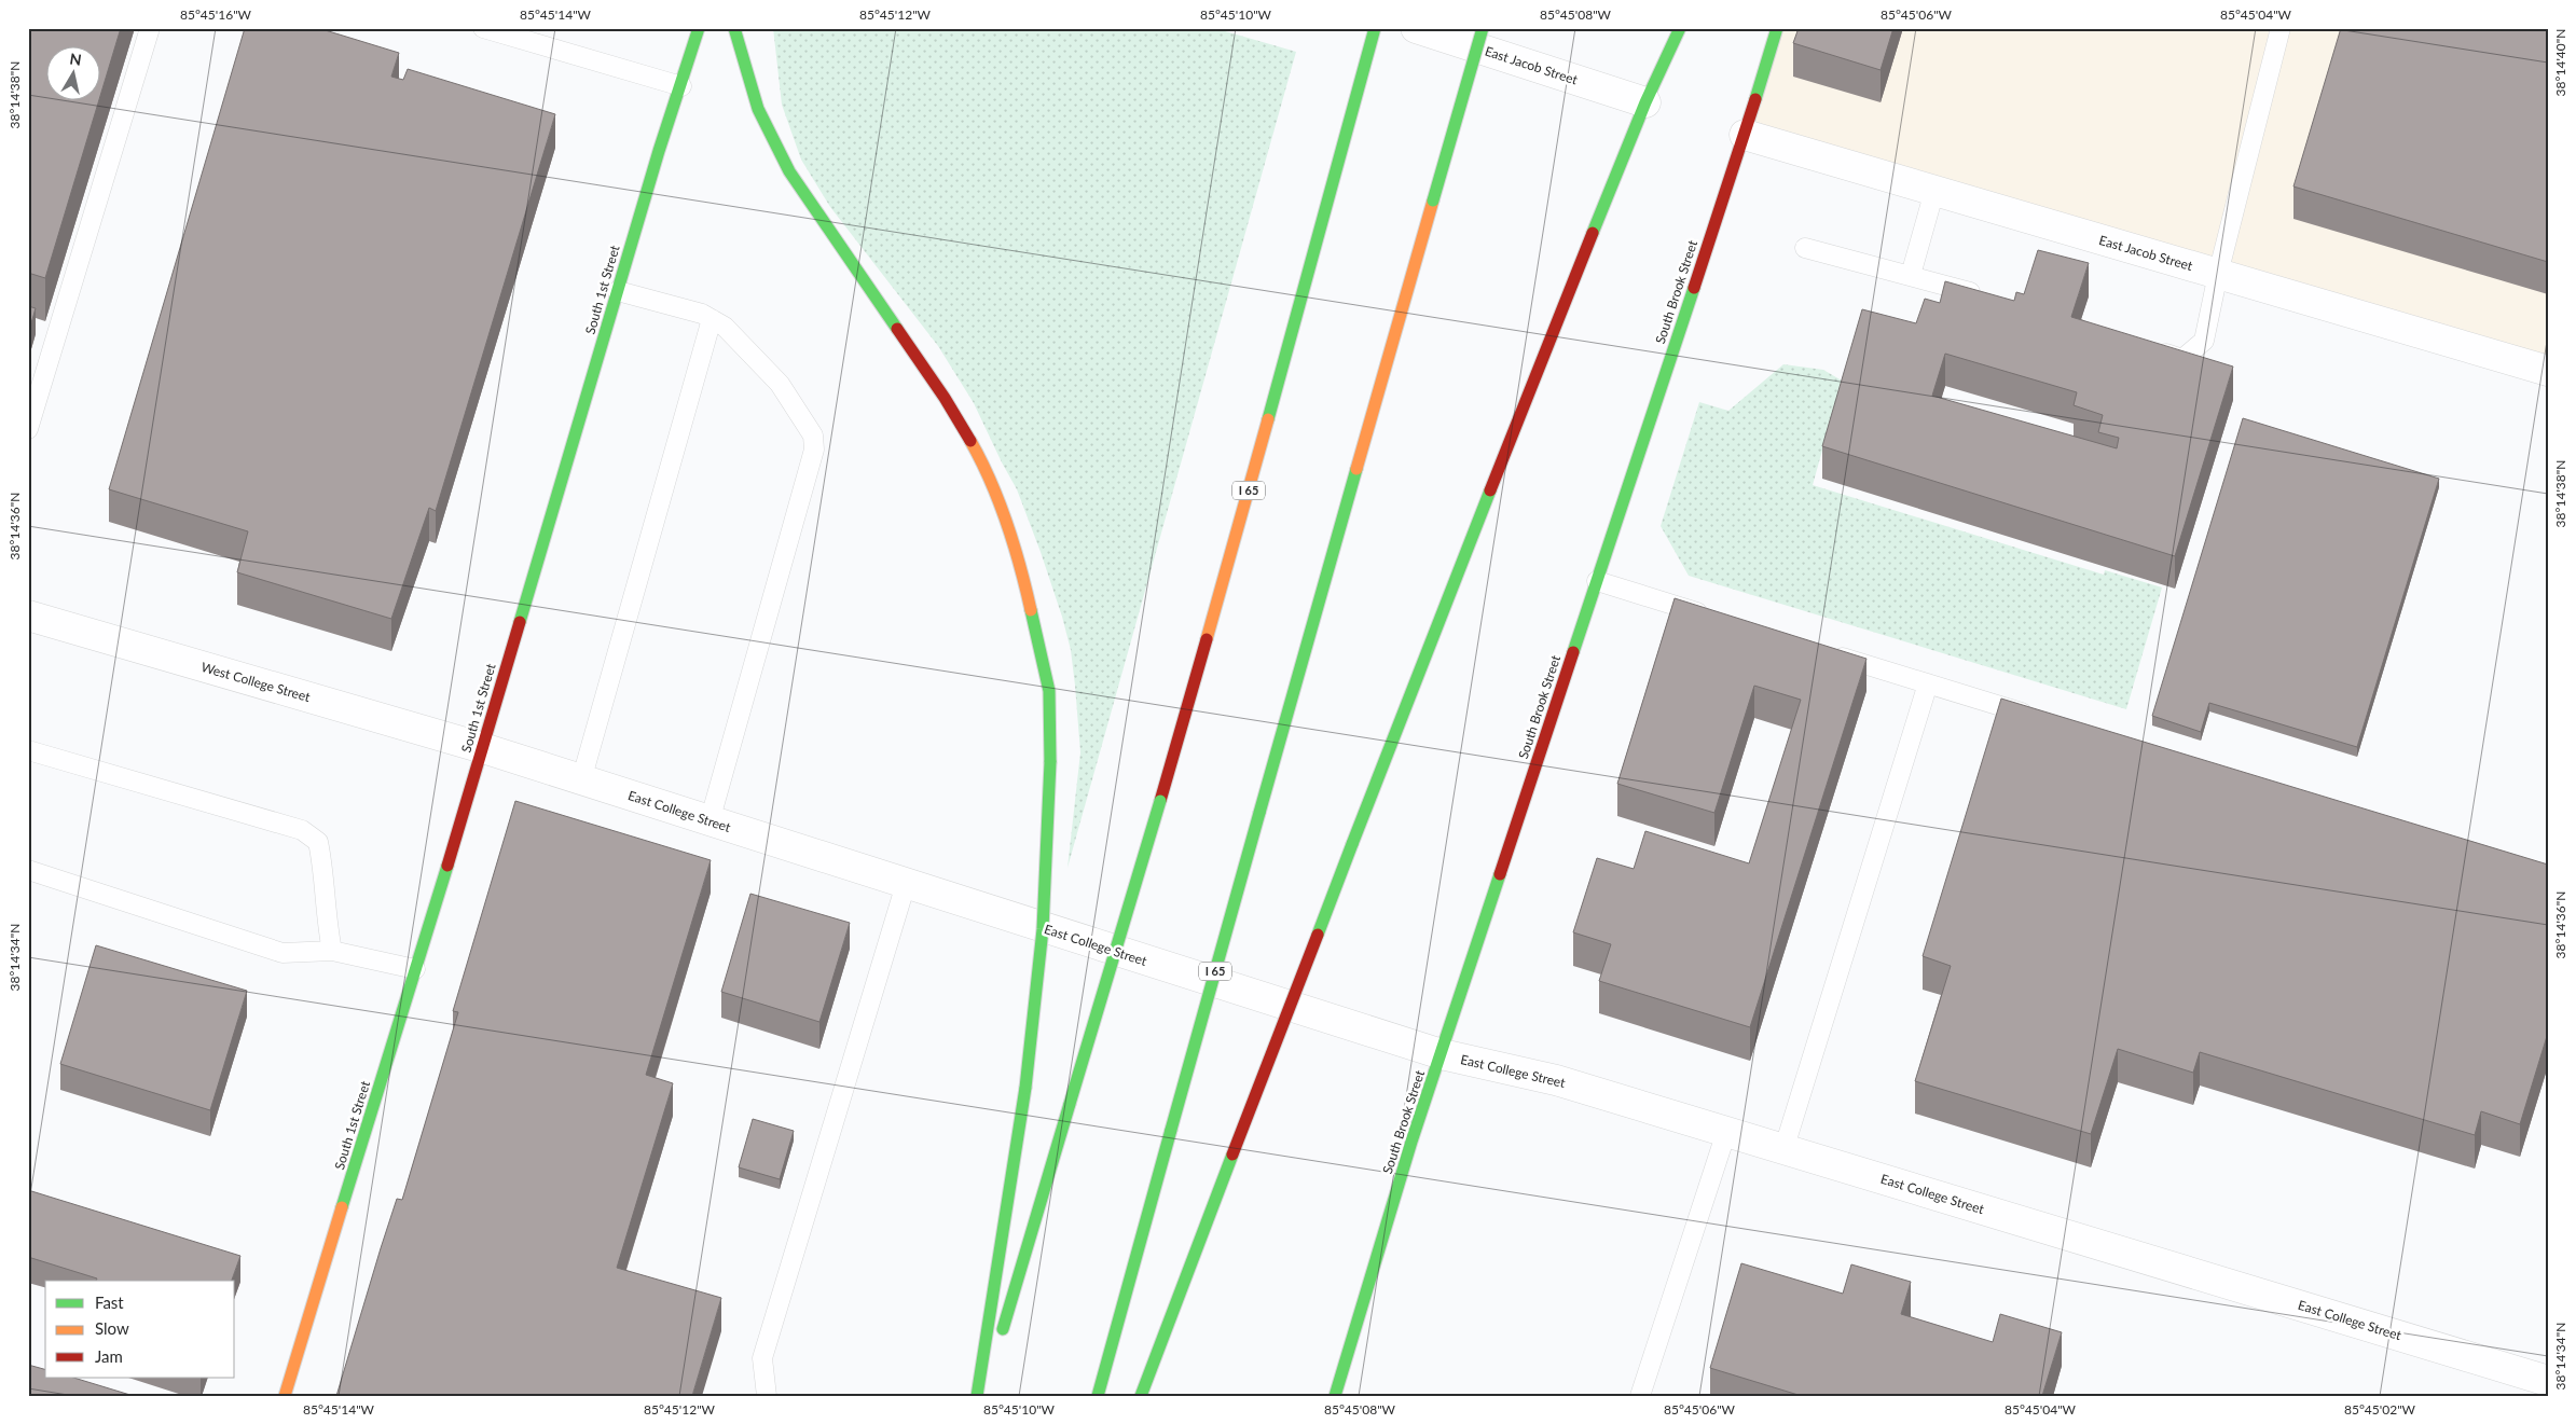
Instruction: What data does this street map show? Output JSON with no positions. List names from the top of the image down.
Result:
{
  "streets": {
    "main road": ["South 1st Street", "South Brook Street", "I 65"],
    "street": ["East Jacob Street", "West College Street", "East College Street"]
  },
  "crossings": [
    ["East Jacob Street", "South Brook Street"],
    ["South 1st Street", "West College Street"],
    ["South 1st Street", "East College Street"],
    ["South Brook Street", "East College Street"],
    ["West College Street", "East College Street"]
  ],
  "legend": ["Fast", "Slow", "Jam"],
  "north": "top",
  "coordinates": [
    "85°45'16\"W",
    "85°45'14\"W",
    "85°45'12\"W",
    "85°45'10\"W",
    "85°45'08\"W",
    "85°45'06\"W",
    "85°45'04\"W",
    "38°14'40\"N",
    "38°14'38\"N",
    "38°14'36\"N",
    "38°14'34\"N",
    "85°45'02\"W"
  ]
}
